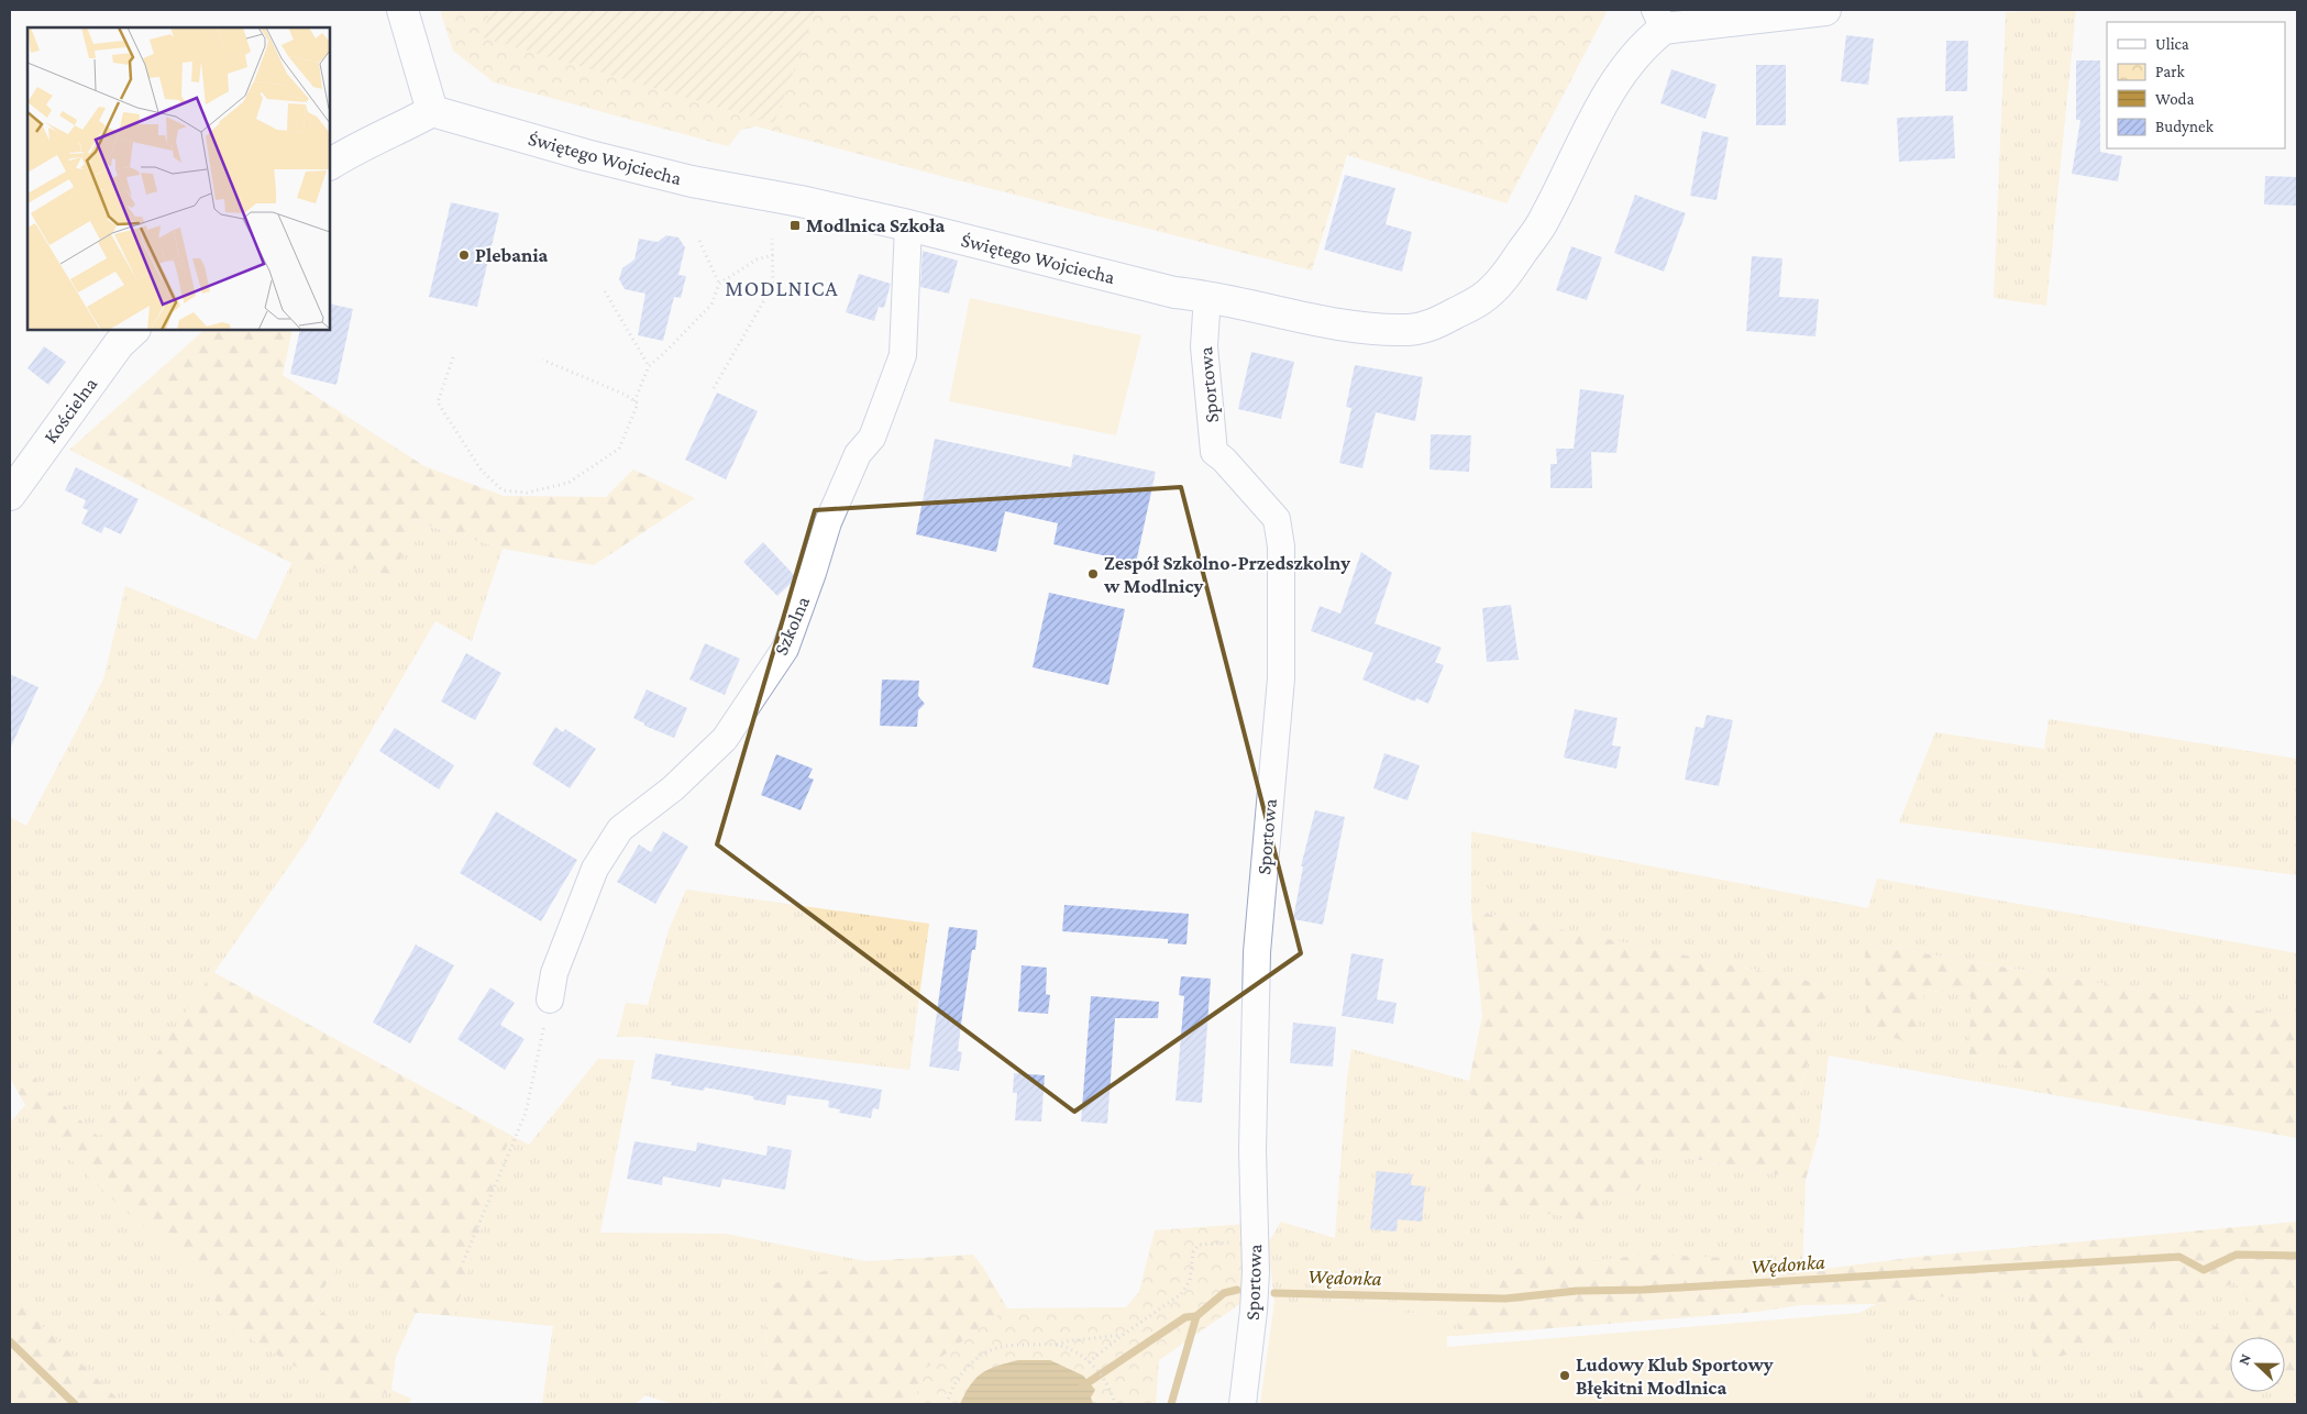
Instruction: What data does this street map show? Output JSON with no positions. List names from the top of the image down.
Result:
{
  "streets": {
    "street": [
      "Świętego Wojciecha",
      "Sportowa",
      "Kościelna",
      "Szkolna"
    ]
  },
  "crossings": [
    ["Świętego Wojciecha", "Sportowa"],
    ["Świętego Wojciecha", "Szkolna"]
  ],
  "districts": ["MODLNICA"],
  "water": ["Wędonka"],
  "places": {
    "transit": ["Modlnica Szkoła"],
    "other": ["Plebania", "Zespół Szkolno-Przedszkolny w Modlnicy", "Ludowy Klub Sportowy Błękitni Modlnica"]
  },
  "legend": [
    "Ulica",
    "Park",
    "Woda",
    "Budynek"
  ],
  "north": "left"
}
